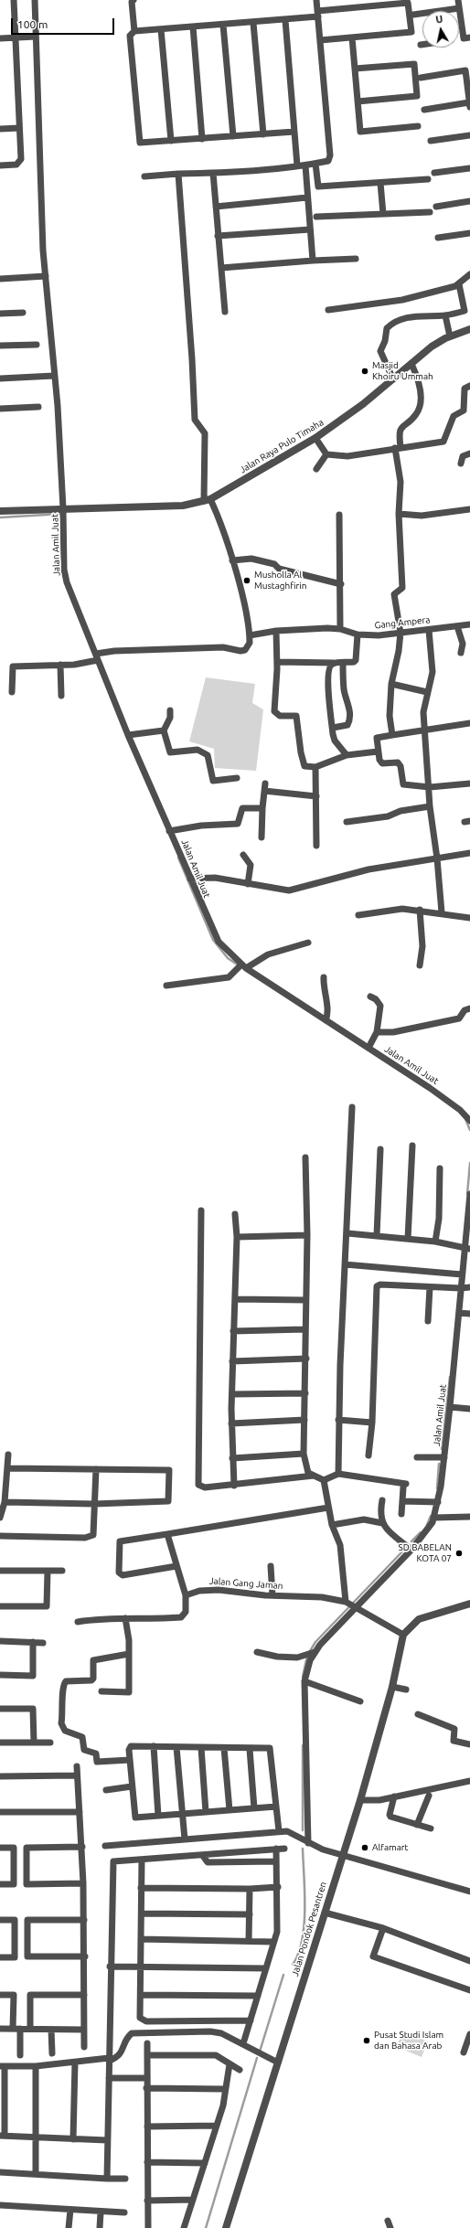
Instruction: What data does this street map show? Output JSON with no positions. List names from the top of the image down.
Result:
{
  "streets": {
    "street": [
      "Jalan Raya Pulo Timaha",
      "Jalan Amil Juat",
      "Gang Ampera",
      "Jalan Gang Jaman",
      "Jalan Pondok Pesantren"
    ]
  },
  "crossings": [
    ["Jalan Raya Pulo Timaha", "Jalan Amil Juat"],
    ["Jalan Amil Juat", "Jalan Gang Jaman"],
    ["Jalan Gang Jaman", "Jalan Pondok Pesantren"]
  ],
  "places": [
    "Masjid Khoiru Ummah",
    "Musholla Al Mustaghfirin",
    "SD BABELAN KOTA 07",
    "Alfamart",
    "Pusat Studi Islam dan Bahasa Arab"
  ],
  "scale_bar": "100 m",
  "north": "top"
}
